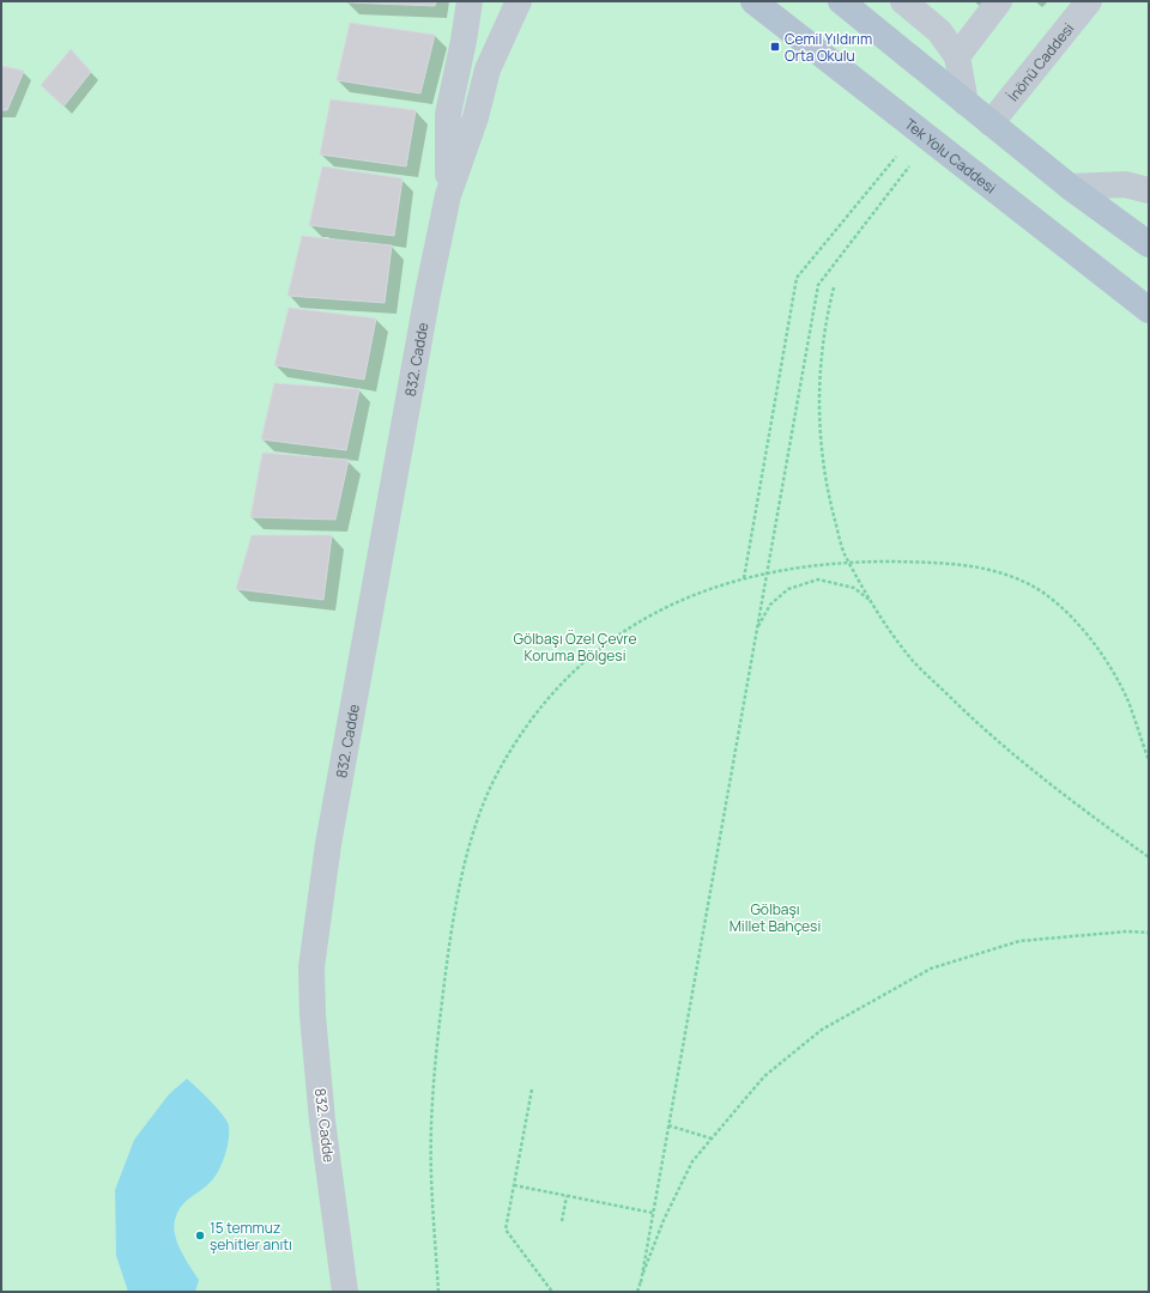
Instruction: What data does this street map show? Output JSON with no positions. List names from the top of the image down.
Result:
{
  "streets": {
    "main road": ["Tek Yolu Caddesi"],
    "street": ["İnönü Caddesi", "832. Cadde"]
  },
  "parks": ["Gölbaşı Özel Çevre Koruma Bölgesi", "Gölbaşı Millet Bahçesi"],
  "places": {
    "transit": ["Cemil Yıldırım Orta Okulu"],
    "other": ["15 temmuz şehitler anıtı"]
  }
}
